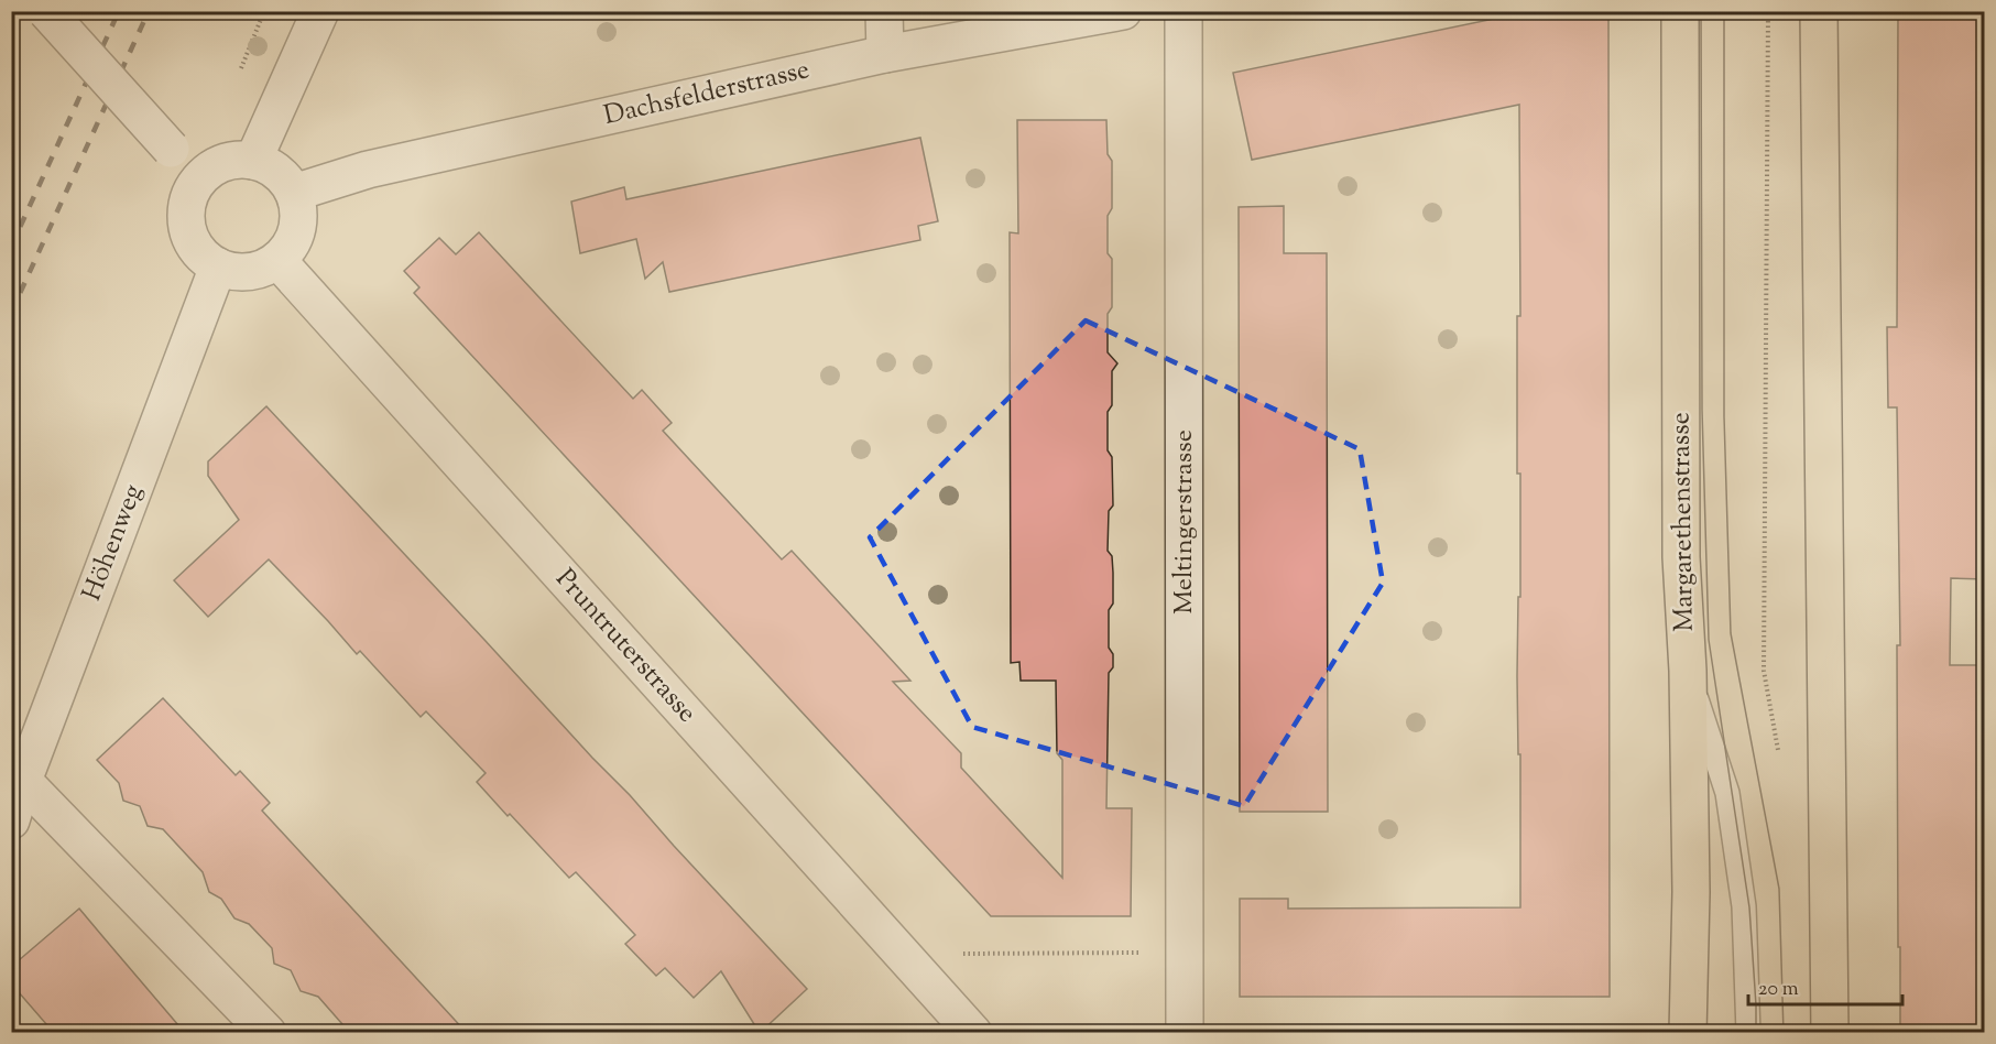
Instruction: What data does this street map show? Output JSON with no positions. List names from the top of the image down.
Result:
{
  "streets": {
    "main road": ["Margarethenstrasse"],
    "street": [
      "Dachsfelderstrasse",
      "Meltingerstrasse",
      "Höhenweg",
      "Pruntruterstrasse"
    ]
  },
  "crossings": [
    ["Dachsfelderstrasse", "Höhenweg"],
    ["Dachsfelderstrasse", "Pruntruterstrasse"],
    ["Höhenweg", "Pruntruterstrasse"]
  ],
  "scale_bar": "20 m"
}
